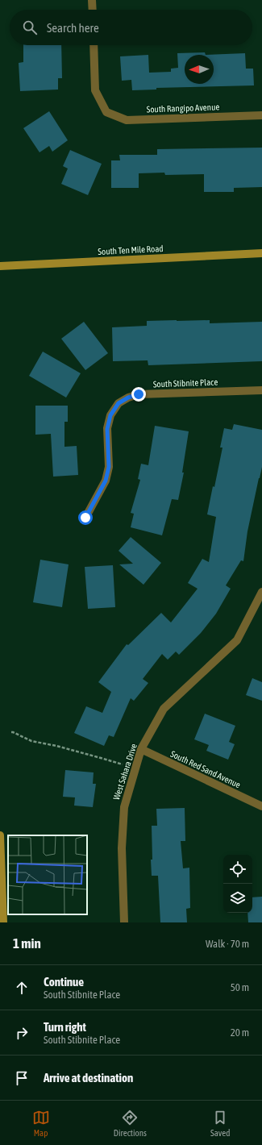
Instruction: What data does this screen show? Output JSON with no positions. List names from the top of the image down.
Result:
{
  "streets": {
    "street": [
      "South Rangipo Avenue",
      "South Ten Mile Road",
      "South Stibnite Place",
      "South Red Sand Avenue",
      "West Sahara Drive"
    ]
  },
  "crossings": [
    ["South Red Sand Avenue", "West Sahara Drive"]
  ],
  "north": "left",
  "page": {
    "search": "Search here",
    "heading": ["1 min", "Walk · 70 m"],
    "list": [
      ["Continue", "South Stibnite Place", "50 m"],
      ["Turn right", "South Stibnite Place", "20 m"],
      "Arrive at destination"
    ],
    "nav": ["Map", "Directions", "Saved"]
  }
}
